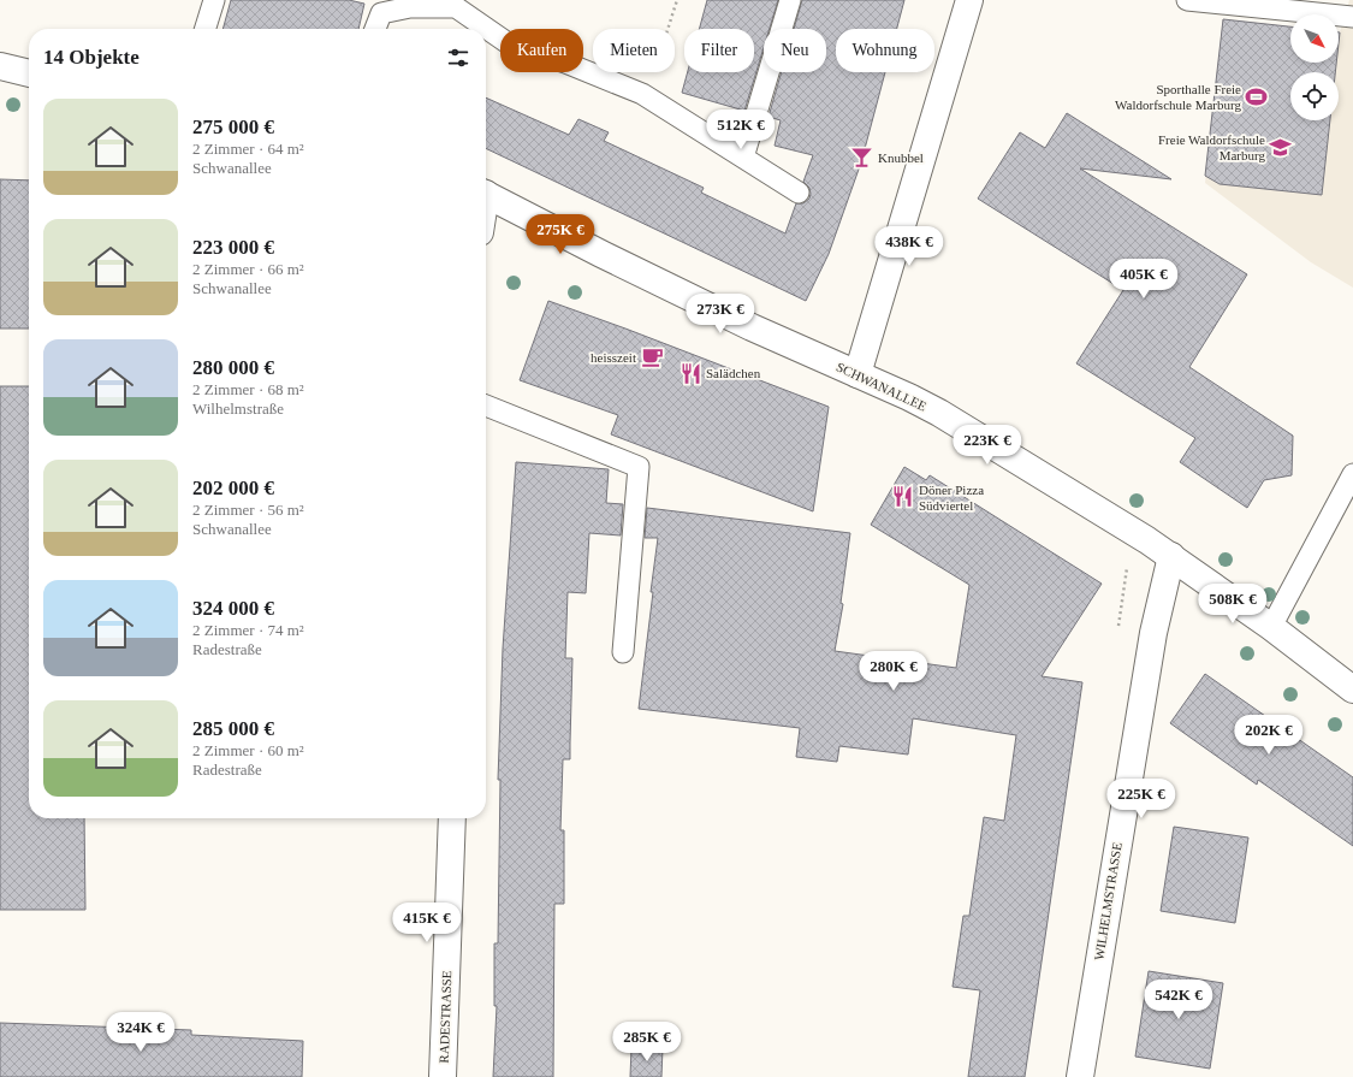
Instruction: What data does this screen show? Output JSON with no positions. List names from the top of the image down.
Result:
{
  "streets": {
    "street": ["SCHWANALLEE", "WILHELMSTRASSE", "RADESTRASSE"]
  },
  "crossings": [
    ["SCHWANALLEE", "WILHELMSTRASSE"]
  ],
  "places": {
    "sports": ["Sporthalle Freie Waldorfschule Marburg"],
    "school or university": ["Freie Waldorfschule Marburg"],
    "bar": ["Knubbel"],
    "cafe": ["heisszeit"],
    "restaurant": ["Salädchen", "Döner Pizza Südviertel"]
  },
  "north": "bottom right",
  "page": {
    "chip": [
      "Kaufen",
      "Mieten",
      "Filter",
      "Neu",
      "Wohnung"
    ],
    "heading": "14 Objekte",
    "list": [
      {
        "name": "275 000 €",
        "note": "2 Zimmer · 64 m² · Schwanallee"
      },
      {
        "name": "223 000 €",
        "note": "2 Zimmer · 66 m² · Schwanallee"
      },
      {
        "name": "280 000 €",
        "note": "2 Zimmer · 68 m² · Wilhelmstraße"
      },
      {
        "name": "202 000 €",
        "note": "2 Zimmer · 56 m² · Schwanallee"
      },
      {
        "name": "324 000 €",
        "note": "2 Zimmer · 74 m² · Radestraße"
      },
      {
        "name": "285 000 €",
        "note": "2 Zimmer · 60 m² · Radestraße"
      }
    ],
    "price": [
      "512K €",
      "275K €",
      "438K €",
      "405K €",
      "273K €",
      "223K €",
      "508K €",
      "280K €",
      "202K €",
      "225K €",
      "415K €",
      "542K €",
      "324K €",
      "285K €"
    ]
  }
}
